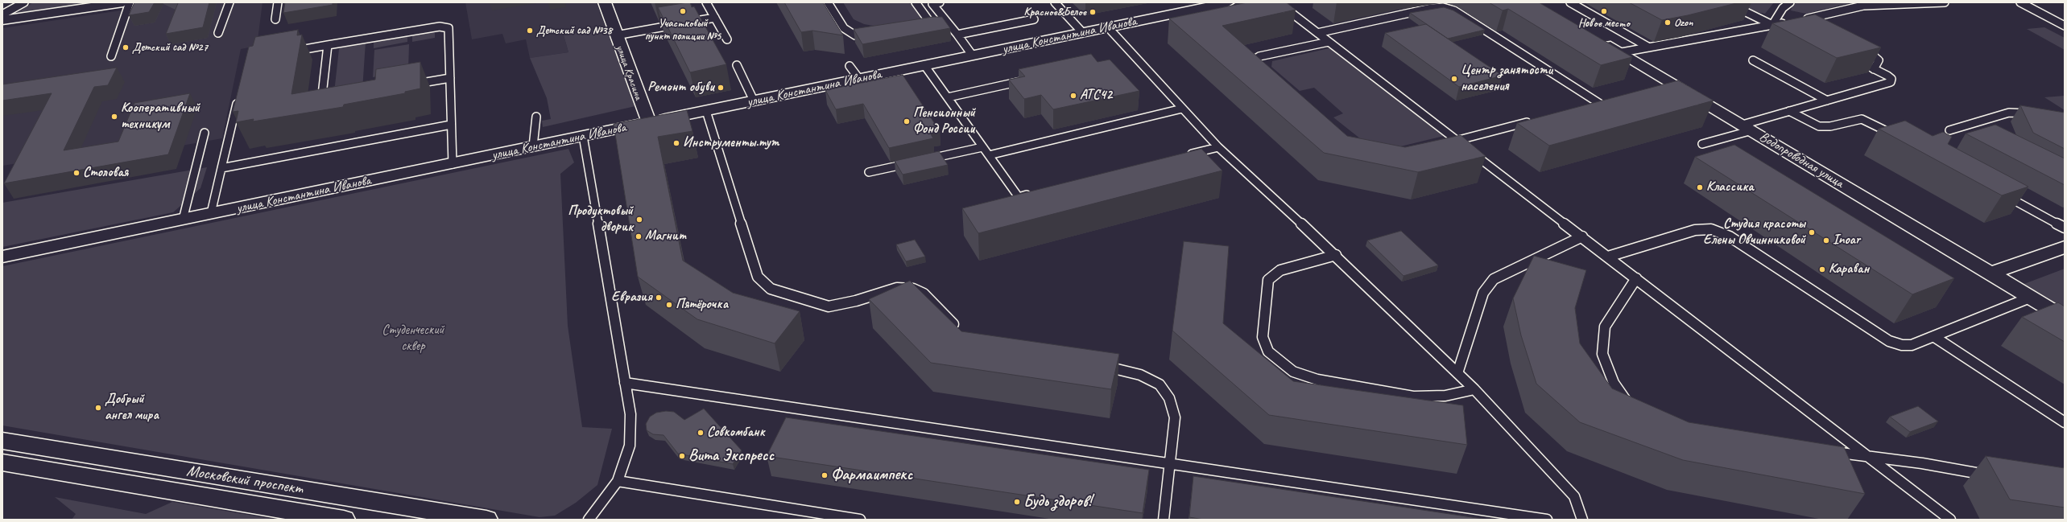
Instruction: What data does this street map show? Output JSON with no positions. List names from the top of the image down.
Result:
{
  "streets": {
    "street": [
      "улица Константина Иванова",
      "улица Красина",
      "Водопроводная улица",
      "Московский проспект"
    ]
  },
  "crossings": [
    ["улица Константина Иванова", "улица Красина"]
  ],
  "parks": ["Студенческий сквер"],
  "places": [
    "Участковый пункт полиции №5",
    "Новое место",
    "Красное&Белое",
    "Ozon",
    "Детский сад №38",
    "Детский сад №27",
    "Центр занятости населения",
    "Ремонт обуви",
    "АТС42",
    "Кооперативный техникум",
    "Пенсионный Фонд России",
    "Инструменты.тут",
    "Столовая",
    "Классика",
    "Продуктовый дворик",
    "Студия красоты Елены Овчинниковой",
    "Магнит",
    "Inoar",
    "Караван",
    "Евразия",
    "Пятёрочка",
    "Добрый ангел мира",
    "Совкомбанк",
    "Вита Экспресс",
    "Фармаимпекс",
    "Будь здоров!"
  ]
}
